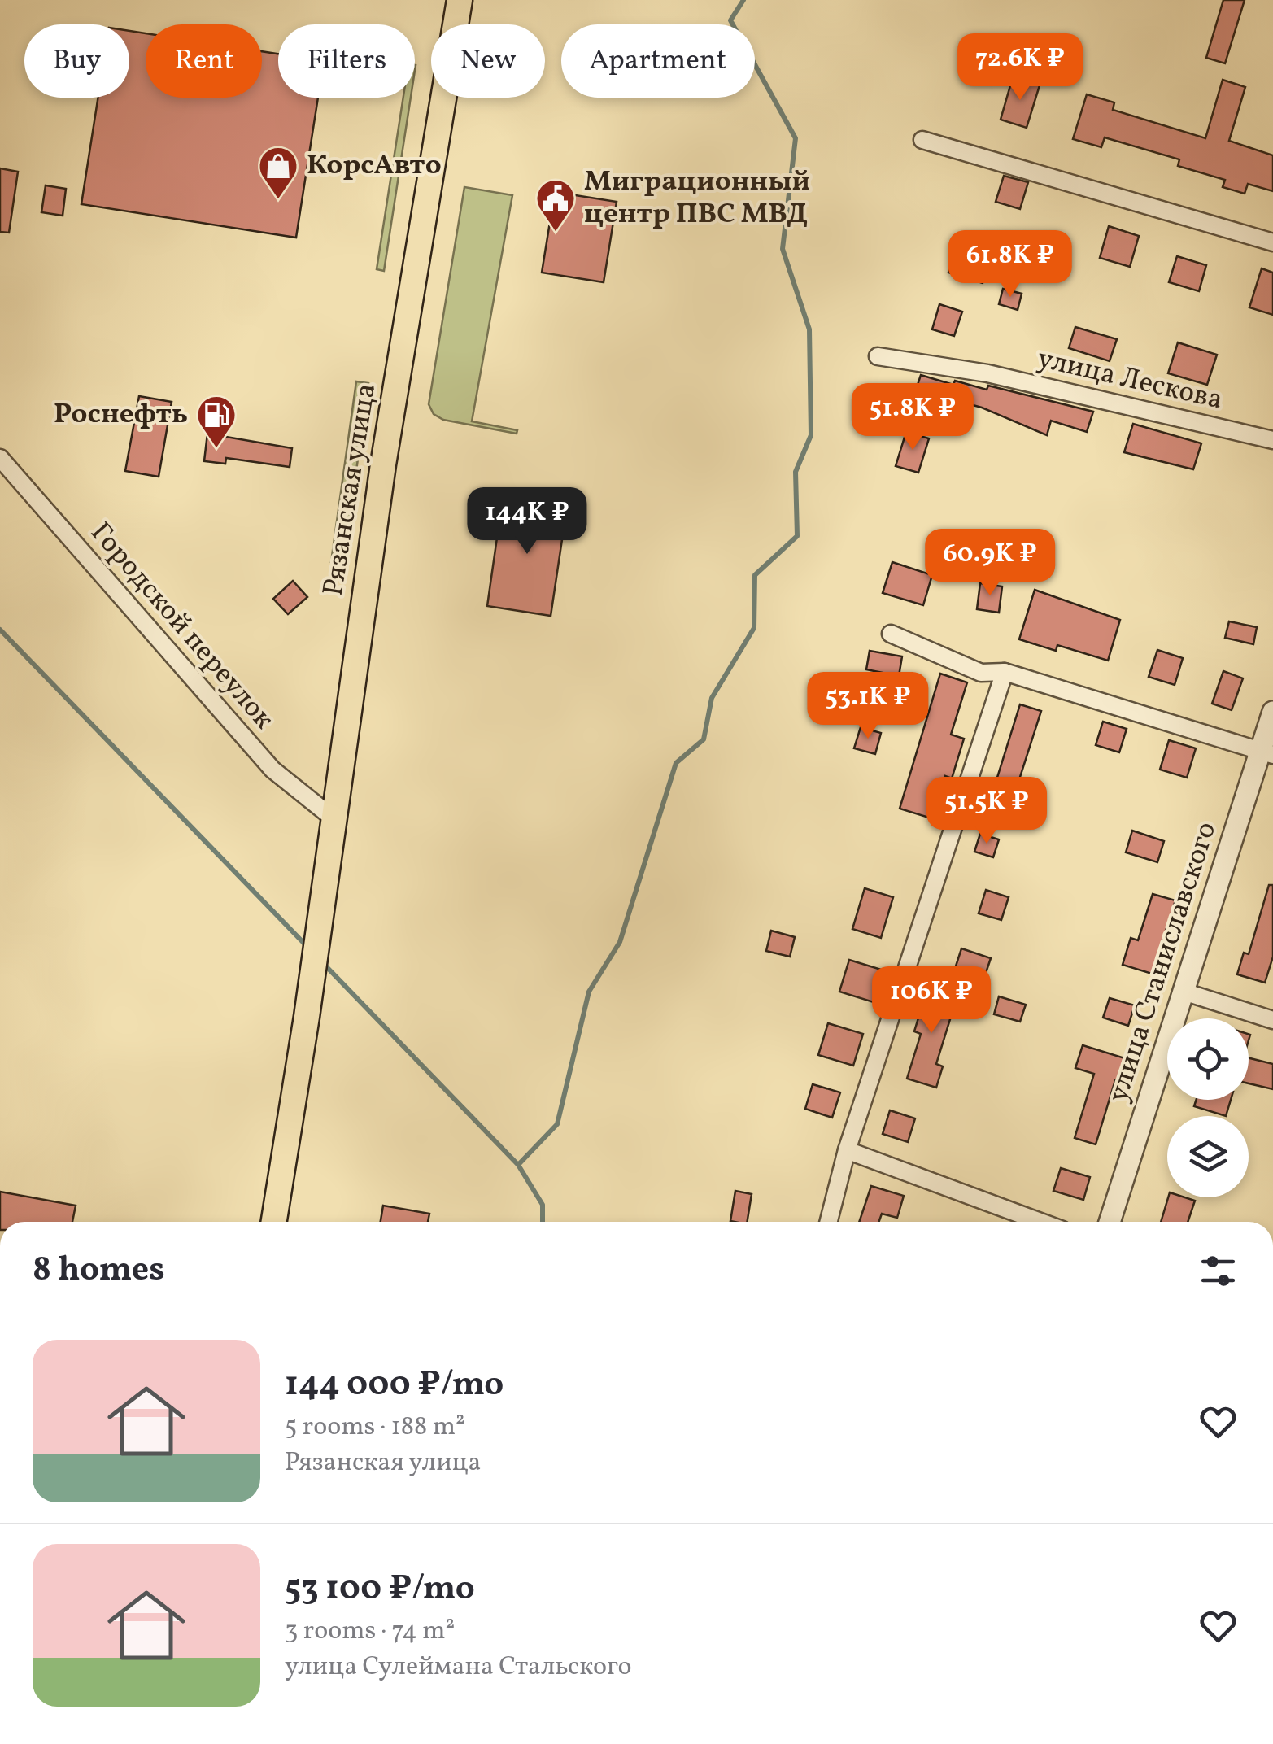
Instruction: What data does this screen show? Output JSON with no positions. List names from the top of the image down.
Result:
{
  "streets": {
    "main road": ["Рязанская улица"],
    "street": ["улица Лескова", "Городской переулок", "улица Станиславского"]
  },
  "crossings": [
    ["Рязанская улица", "Городской переулок"]
  ],
  "places": {
    "shop": ["КорсАвто"],
    "public building": ["Миграционный центр ПВС МВД"],
    "fuel station": ["Роснефть"]
  },
  "page": {
    "chip": [
      "Buy",
      "Rent",
      "Filters",
      "New",
      "Apartment"
    ],
    "price": [
      "72.6K ₽",
      "61.8K ₽",
      "51.8K ₽",
      "144K ₽",
      "60.9K ₽",
      "53.1K ₽",
      "51.5K ₽",
      "106K ₽"
    ],
    "heading": "8 homes",
    "list": [
      {
        "name": "144 000 ₽/mo",
        "note": "5 rooms · 188 m² · Рязанская улица"
      },
      {
        "name": "53 100 ₽/mo",
        "note": "3 rooms · 74 m² · улица Сулеймана Стальского"
      }
    ]
  }
}
